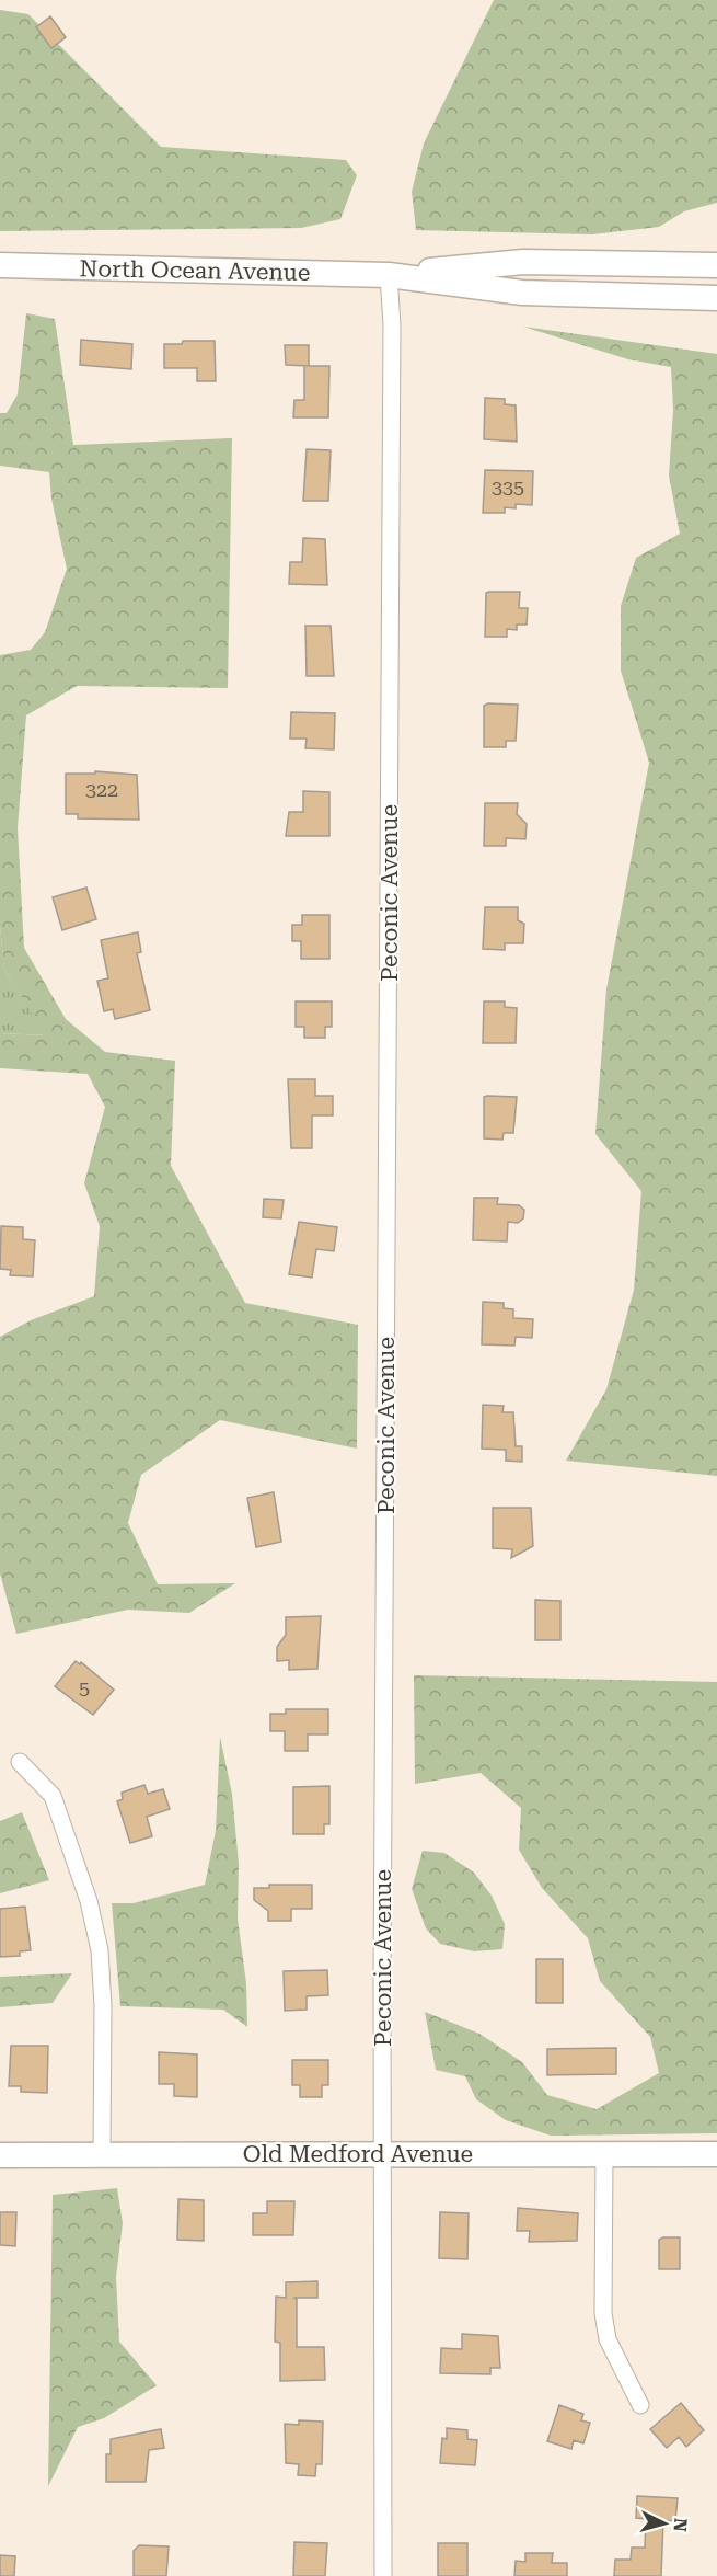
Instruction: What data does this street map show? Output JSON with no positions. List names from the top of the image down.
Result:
{
  "streets": {
    "main road": ["North Ocean Avenue", "Old Medford Avenue"],
    "street": ["Peconic Avenue"]
  },
  "crossings": [
    ["North Ocean Avenue", "Peconic Avenue"],
    ["Peconic Avenue", "Old Medford Avenue"]
  ],
  "house_numbers": ["335", "322", "5"],
  "north": "right"
}
